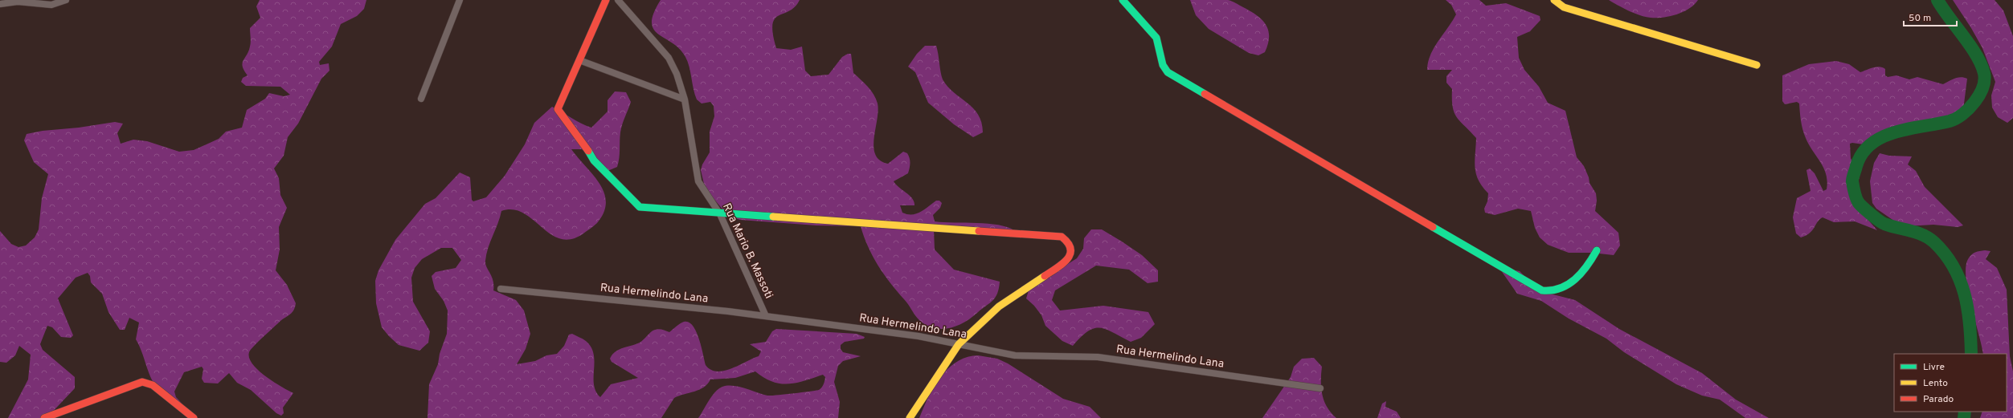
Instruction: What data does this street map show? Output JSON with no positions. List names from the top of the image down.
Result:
{
  "streets": {
    "street": ["Rua Mario B. Massoti", "Rua Hermelindo Lana"]
  },
  "crossings": [
    ["Rua Mario B. Massoti", "Rua Hermelindo Lana"]
  ],
  "legend": ["Livre", "Lento", "Parado"],
  "scale_bar": "50 m"
}
